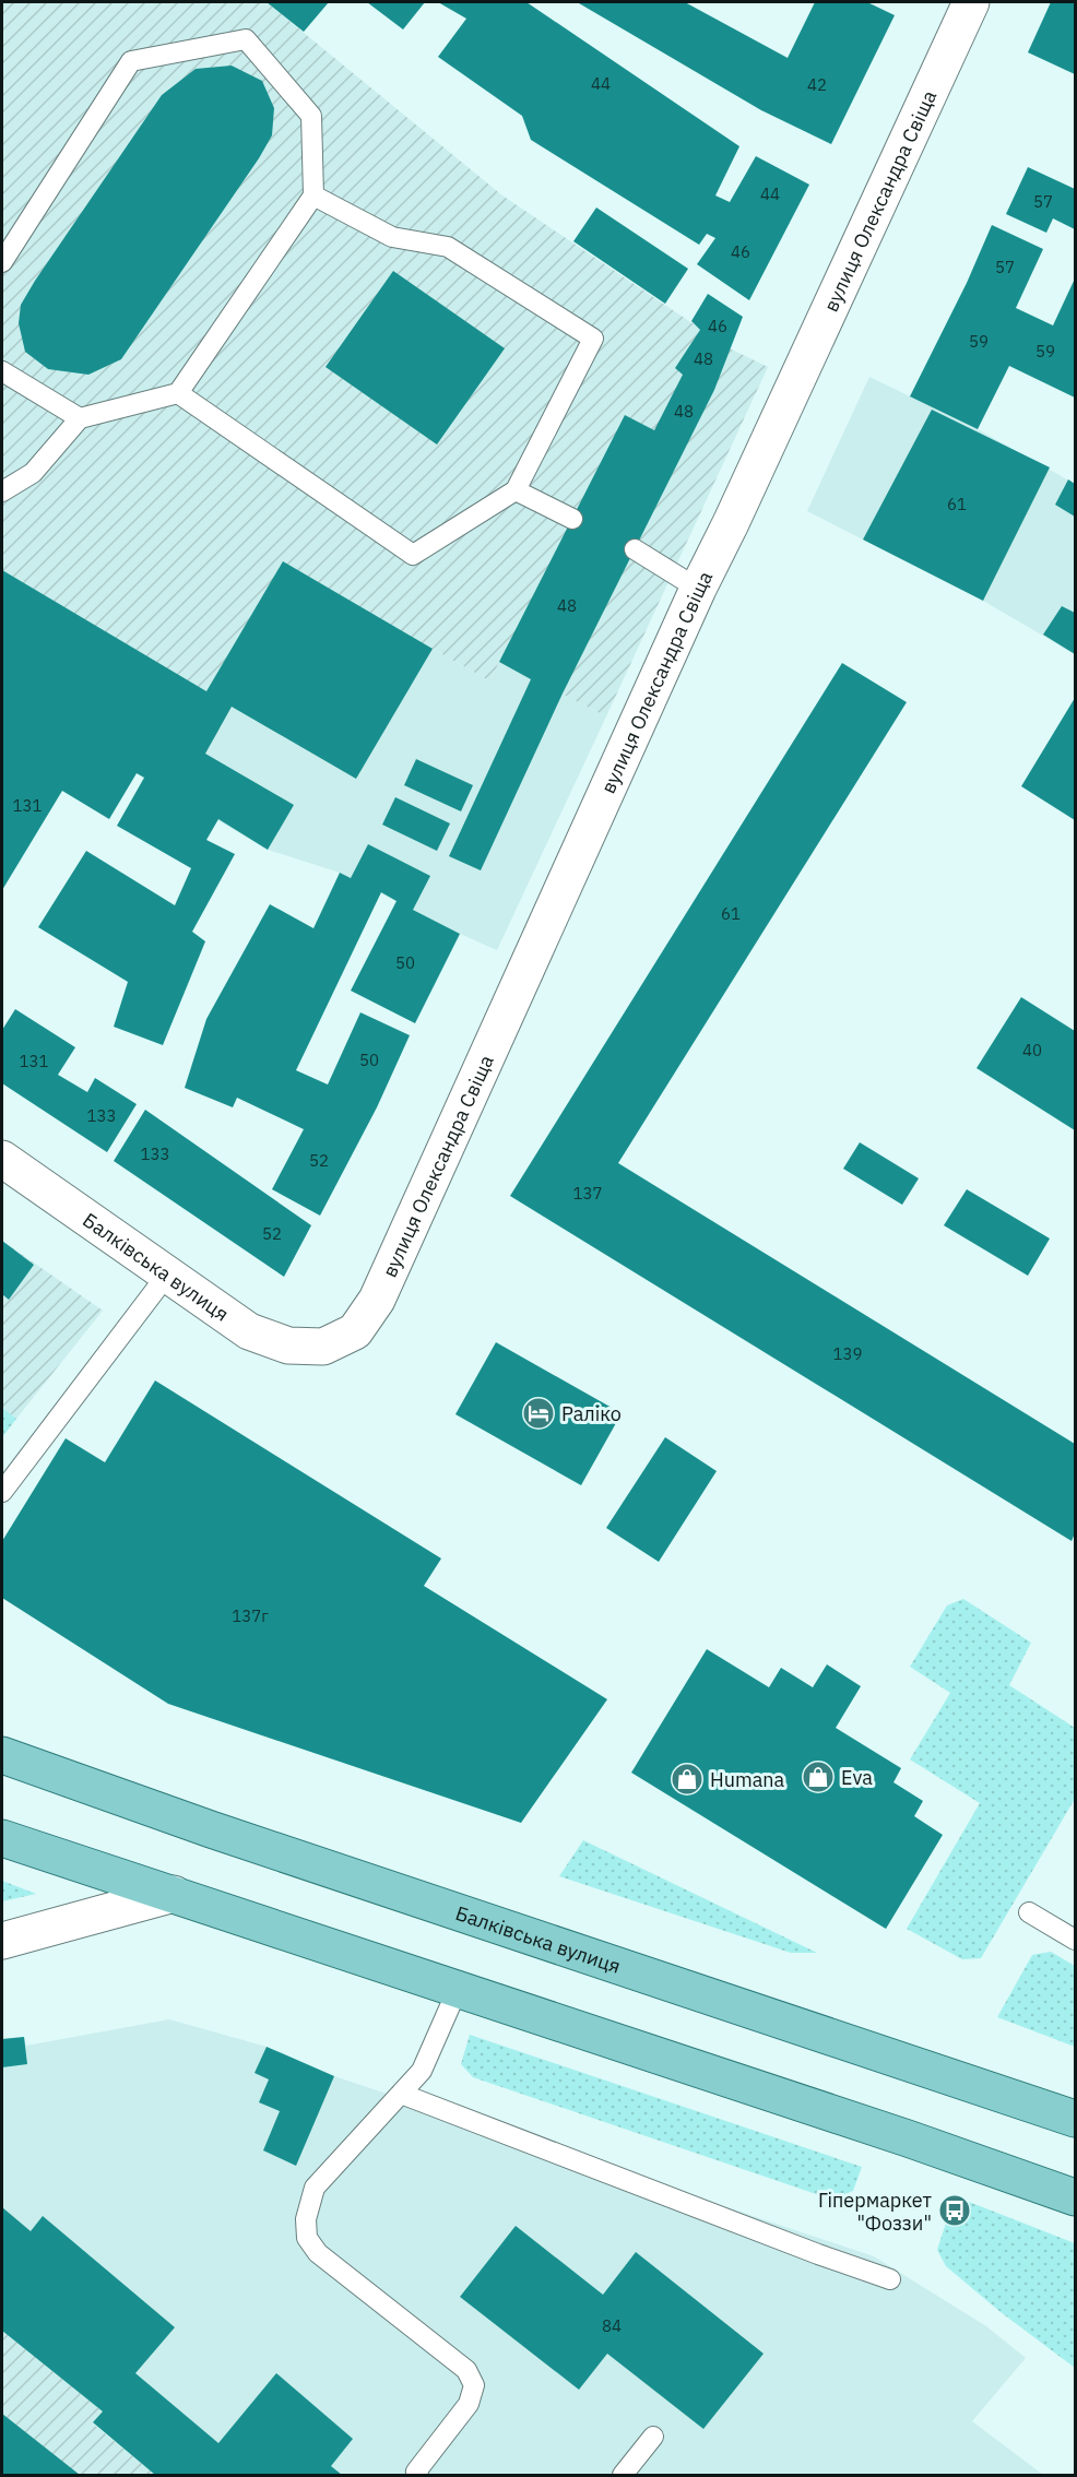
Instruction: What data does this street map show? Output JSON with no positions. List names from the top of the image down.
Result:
{
  "streets": {
    "main road": ["Балківська вулиця"],
    "street": ["вулиця Олександра Свіща"]
  },
  "crossings": [
    ["вулиця Олександра Свіща", "Балківська вулиця"]
  ],
  "places": {
    "hotel": ["Раліко"],
    "shop": ["Eva", "Humana"],
    "bus stop": ["Гіпермаркет \"Фоззи\""]
  },
  "house_numbers": [
    "44",
    "42",
    "44",
    "57",
    "46",
    "57",
    "46",
    "59",
    "59",
    "48",
    "48",
    "61",
    "48",
    "131",
    "61",
    "50",
    "40",
    "50",
    "131",
    "133",
    "133",
    "52",
    "137",
    "52",
    "139",
    "137г",
    "84"
  ]
}
